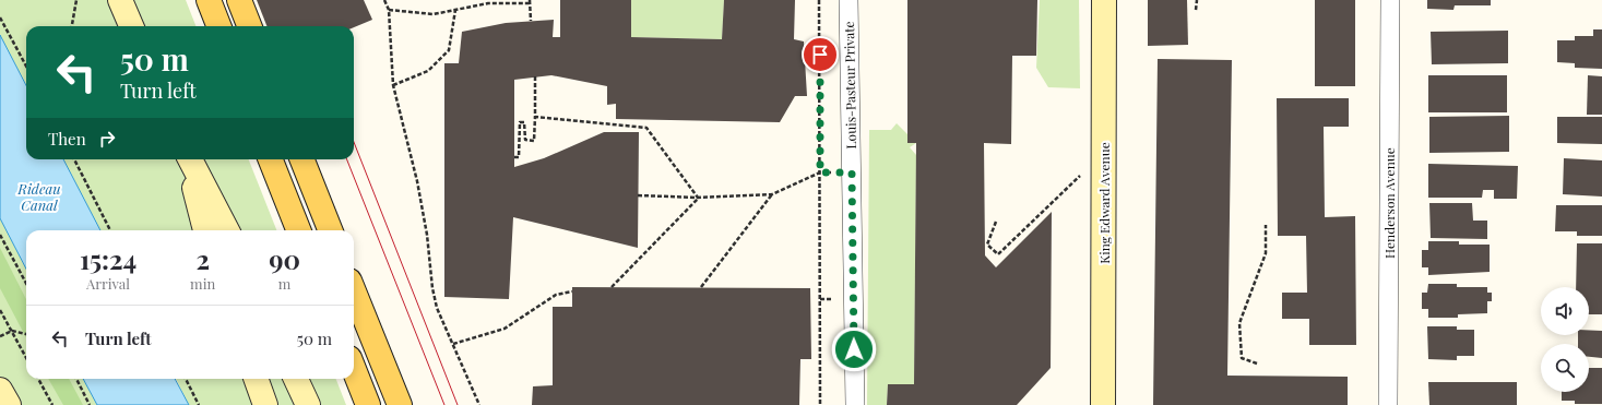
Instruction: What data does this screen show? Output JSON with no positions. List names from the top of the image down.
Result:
{
  "streets": {
    "main road": ["King Edward Avenue"],
    "street": ["Louis-Pasteur Private", "Henderson Avenue"]
  },
  "water": ["Rideau Canal"],
  "page": {
    "turn": ["50 m", "Turn left"],
    "then": "Then",
    "eta": [
      "15:24",
      "Arrival",
      "2",
      "min",
      "90",
      "m"
    ],
    "list": [
      {
        "name": "Turn left",
        "value": "50 m"
      }
    ]
  }
}
